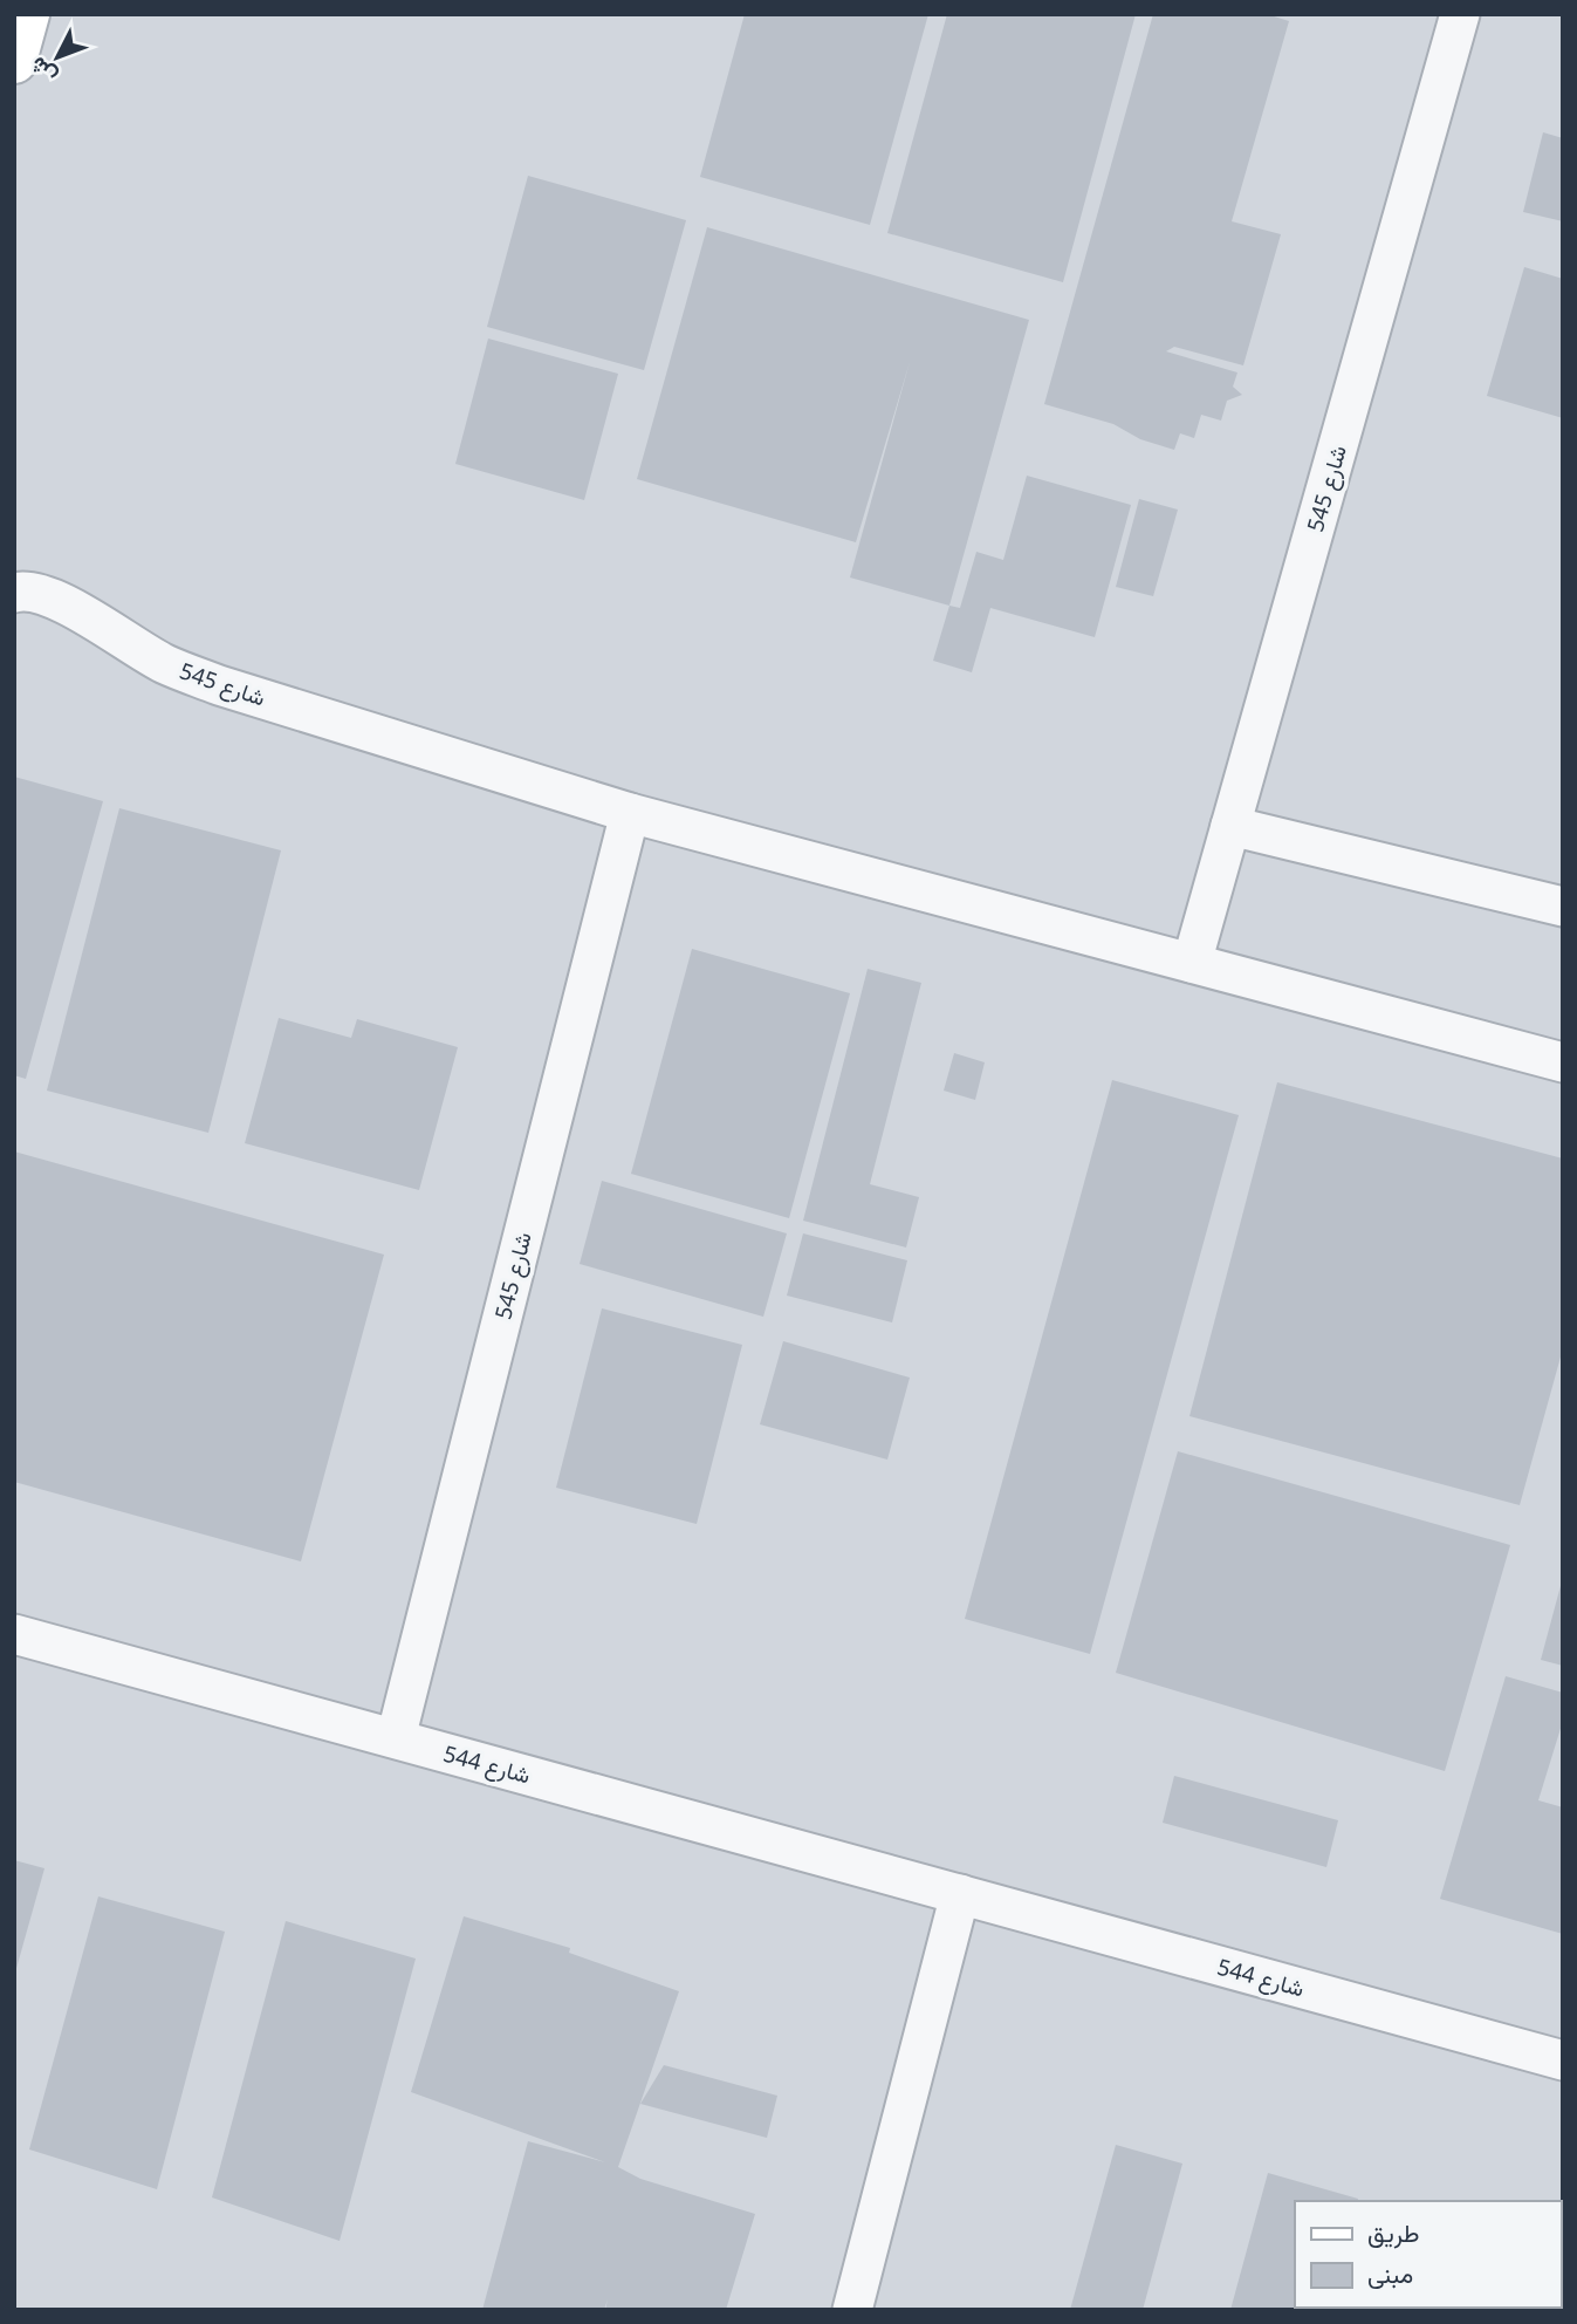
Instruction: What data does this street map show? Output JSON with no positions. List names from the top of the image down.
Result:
{
  "streets": {
    "street": ["شارع 545", "شارع 544"]
  },
  "crossings": [
    ["شارع 545", "شارع 544"]
  ],
  "legend": ["طريق", "مبنى"],
  "north": "bottom left"
}
